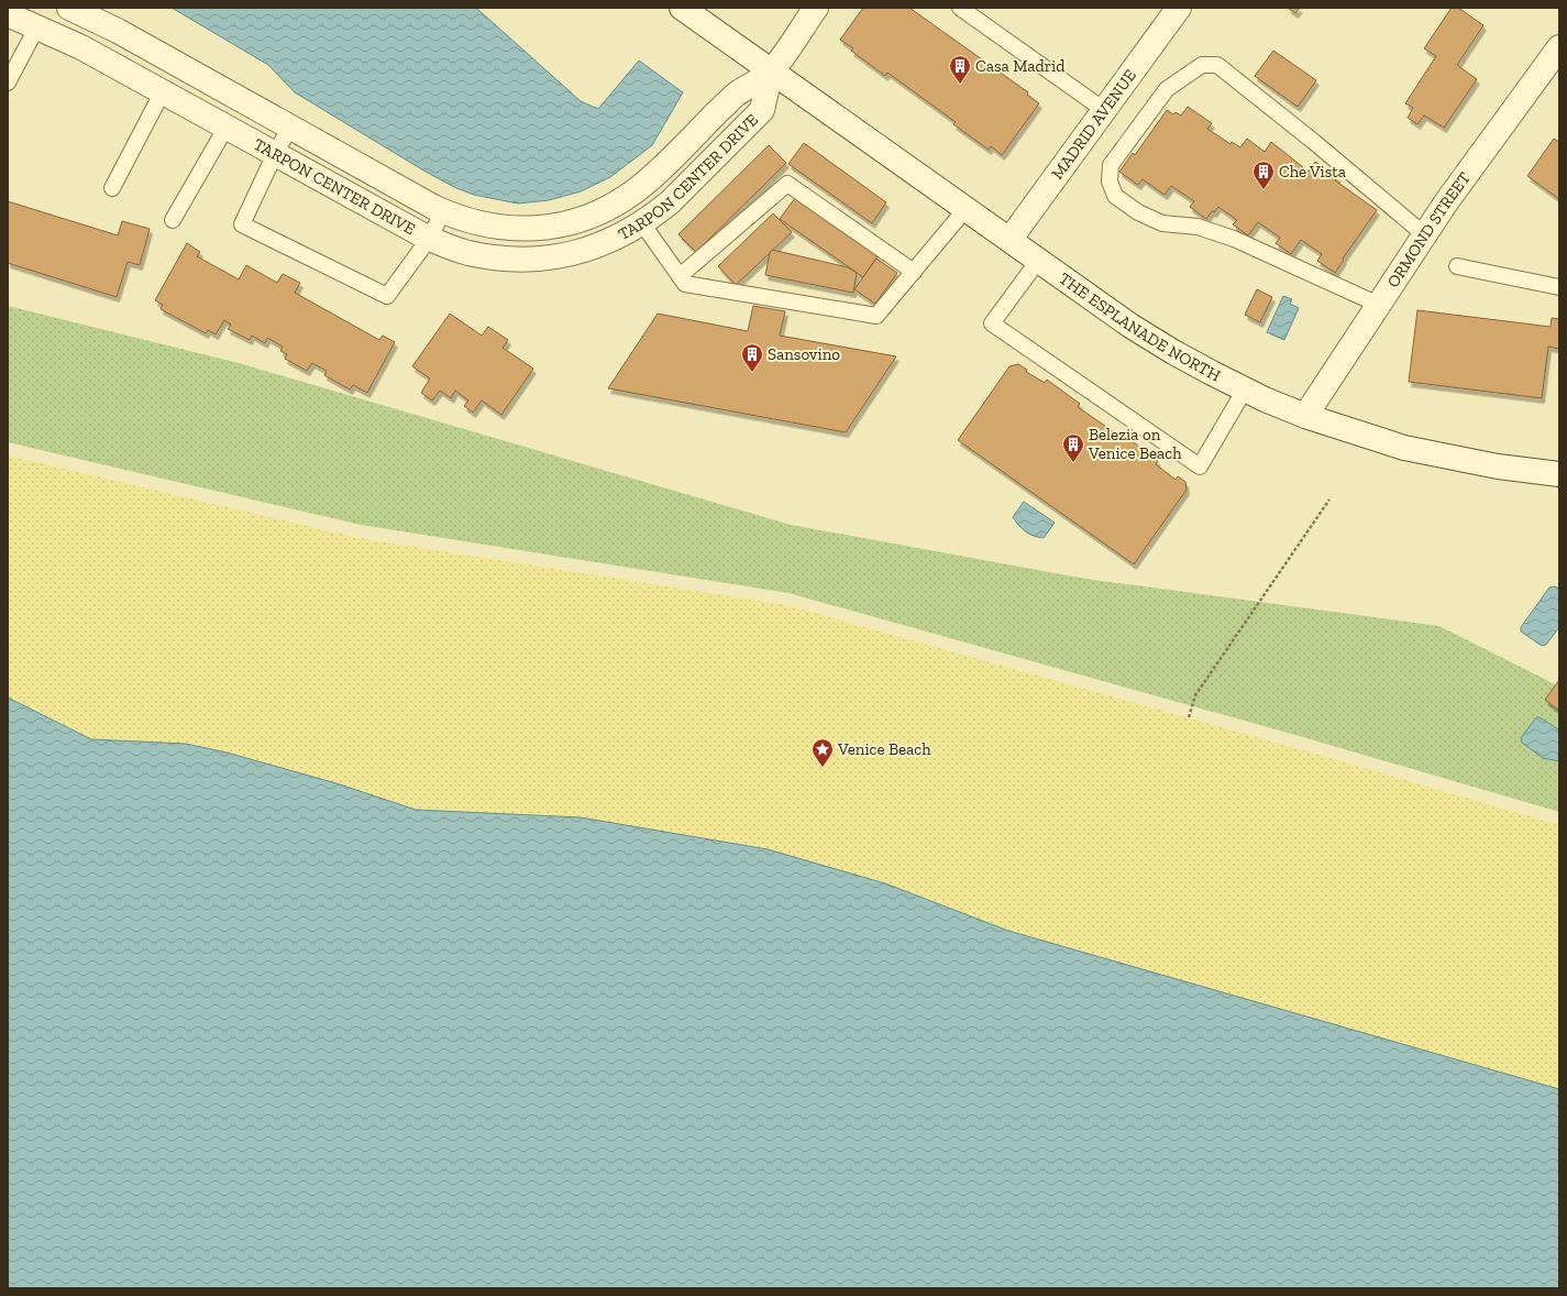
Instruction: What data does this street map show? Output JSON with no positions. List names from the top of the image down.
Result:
{
  "streets": {
    "street": [
      "MADRID AVENUE",
      "TARPON CENTER DRIVE",
      "ORMOND STREET",
      "THE ESPLANADE NORTH"
    ]
  },
  "crossings": [
    ["MADRID AVENUE", "THE ESPLANADE NORTH"],
    ["TARPON CENTER DRIVE", "THE ESPLANADE NORTH"],
    ["ORMOND STREET", "THE ESPLANADE NORTH"]
  ],
  "places": {
    "building": [
      "Casa Madrid",
      "Che Vista",
      "Sansovino",
      "Belezia on Venice Beach"
    ],
    "place": ["Venice Beach"]
  }
}
